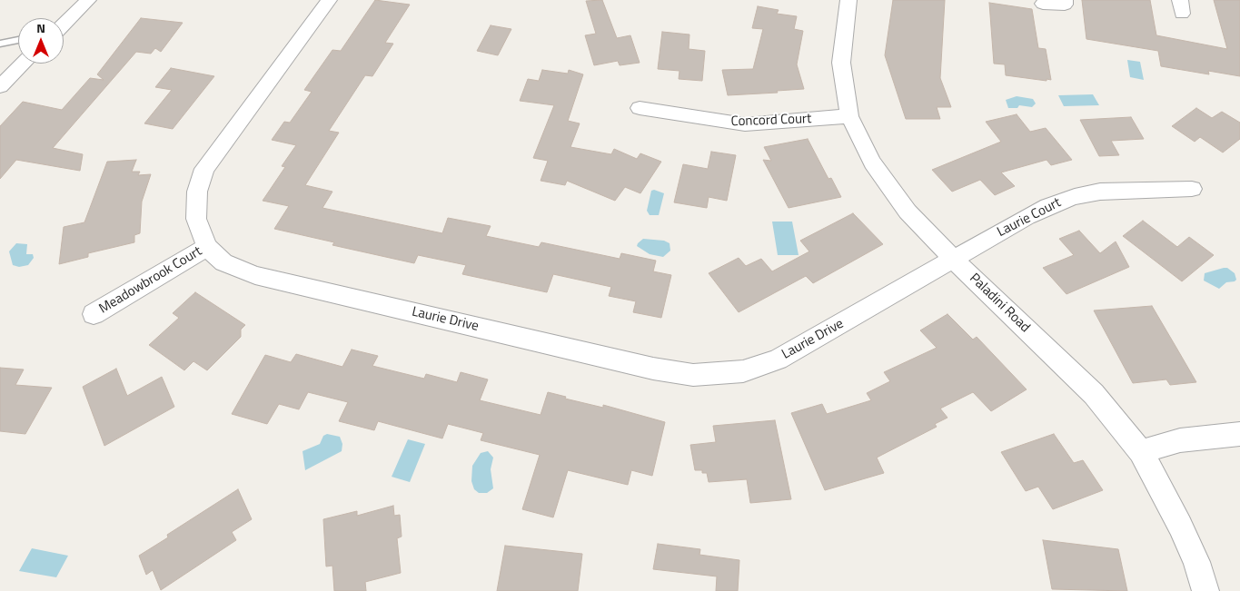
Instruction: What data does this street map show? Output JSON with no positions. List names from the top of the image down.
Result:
{
  "streets": {
    "street": [
      "Concord Court",
      "Laurie Court",
      "Meadowbrook Court",
      "Paladini Road",
      "Laurie Drive"
    ]
  },
  "crossings": [
    ["Concord Court", "Paladini Road"],
    ["Laurie Court", "Paladini Road"],
    ["Laurie Court", "Laurie Drive"],
    ["Meadowbrook Court", "Laurie Drive"],
    ["Paladini Road", "Laurie Drive"]
  ],
  "north": "top"
}
